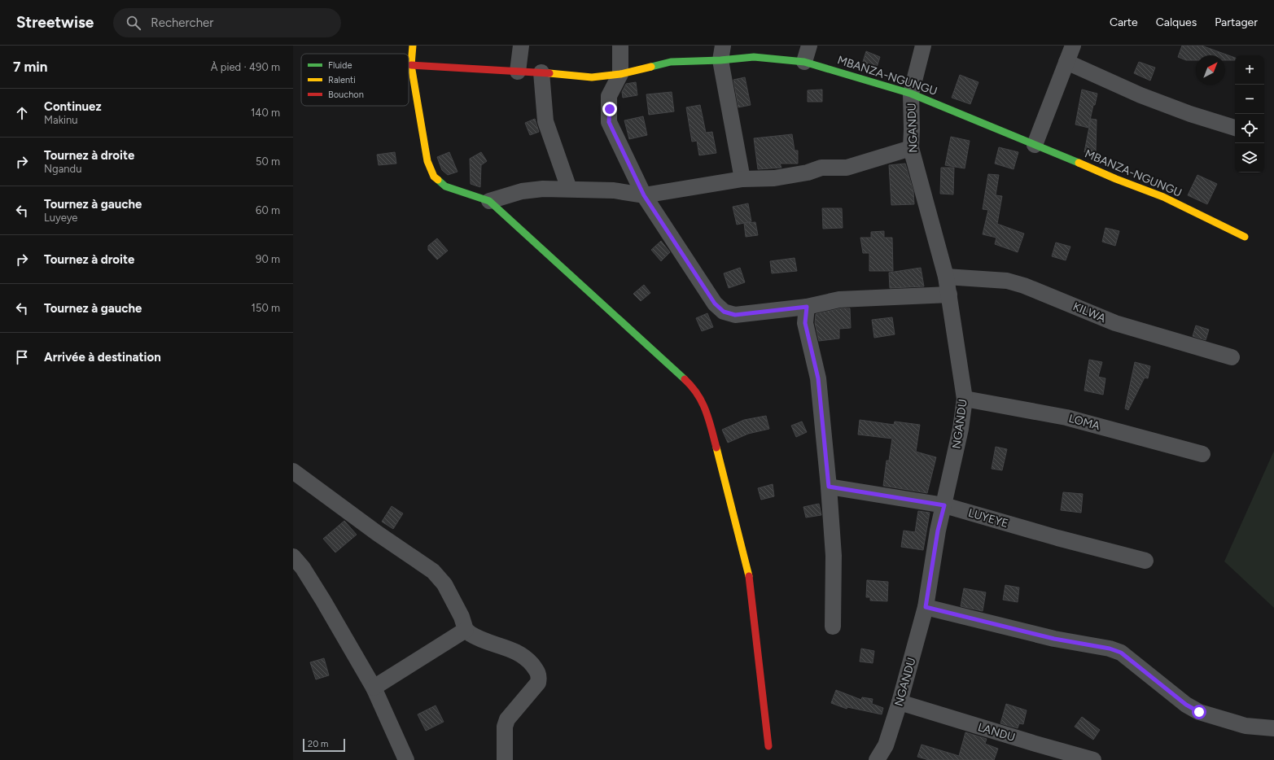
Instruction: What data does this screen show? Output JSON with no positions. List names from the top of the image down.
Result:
{
  "streets": {
    "street": [
      "MBANZA-NGUNGU",
      "NGANDU",
      "KILWA",
      "LOMA",
      "LUYEYE",
      "LANDU"
    ]
  },
  "crossings": [
    ["MBANZA-NGUNGU", "NGANDU"],
    ["NGANDU", "KILWA"],
    ["NGANDU", "LOMA"],
    ["NGANDU", "LUYEYE"],
    ["NGANDU", "LANDU"]
  ],
  "legend": ["Fluide", "Ralenti", "Bouchon"],
  "scale_bar": "20 m",
  "north": "top right",
  "page": {
    "header": "Streetwise",
    "search": "Rechercher",
    "nav": ["Carte", "Calques", "Partager"],
    "heading": ["7 min", "À pied · 490 m"],
    "map_buttons": ["+", "−"],
    "list": [
      ["Continuez", "Makinu", "140 m"],
      ["Tournez à droite", "Ngandu", "50 m"],
      ["Tournez à gauche", "Luyeye", "60 m"],
      ["Tournez à droite", "90 m"],
      ["Tournez à gauche", "150 m"],
      "Arrivée à destination"
    ],
    "scale": "20 m"
  }
}
